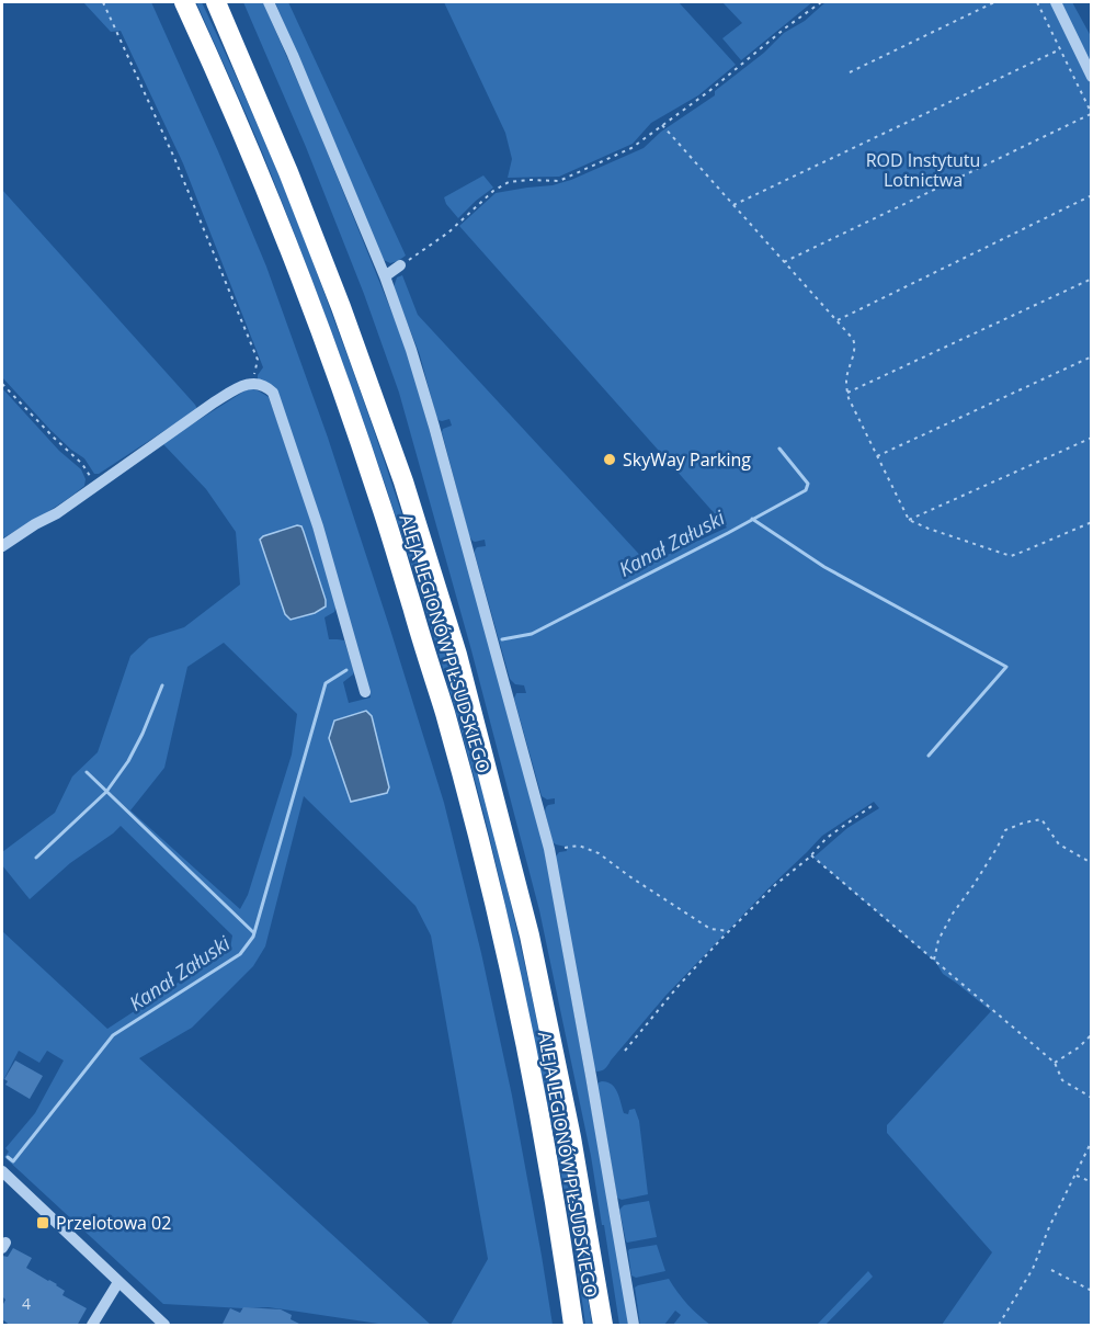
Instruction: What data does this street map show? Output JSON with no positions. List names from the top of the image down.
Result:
{
  "streets": {
    "highway": ["ALEJA LEGIONÓW PIŁSUDSKIEGO"]
  },
  "water": ["Kanał Załuski"],
  "parks": ["ROD Instytutu Lotnictwa"],
  "places": {
    "other": ["SkyWay Parking"],
    "transit": ["Przelotowa 02"]
  },
  "house_numbers": ["4"]
}
